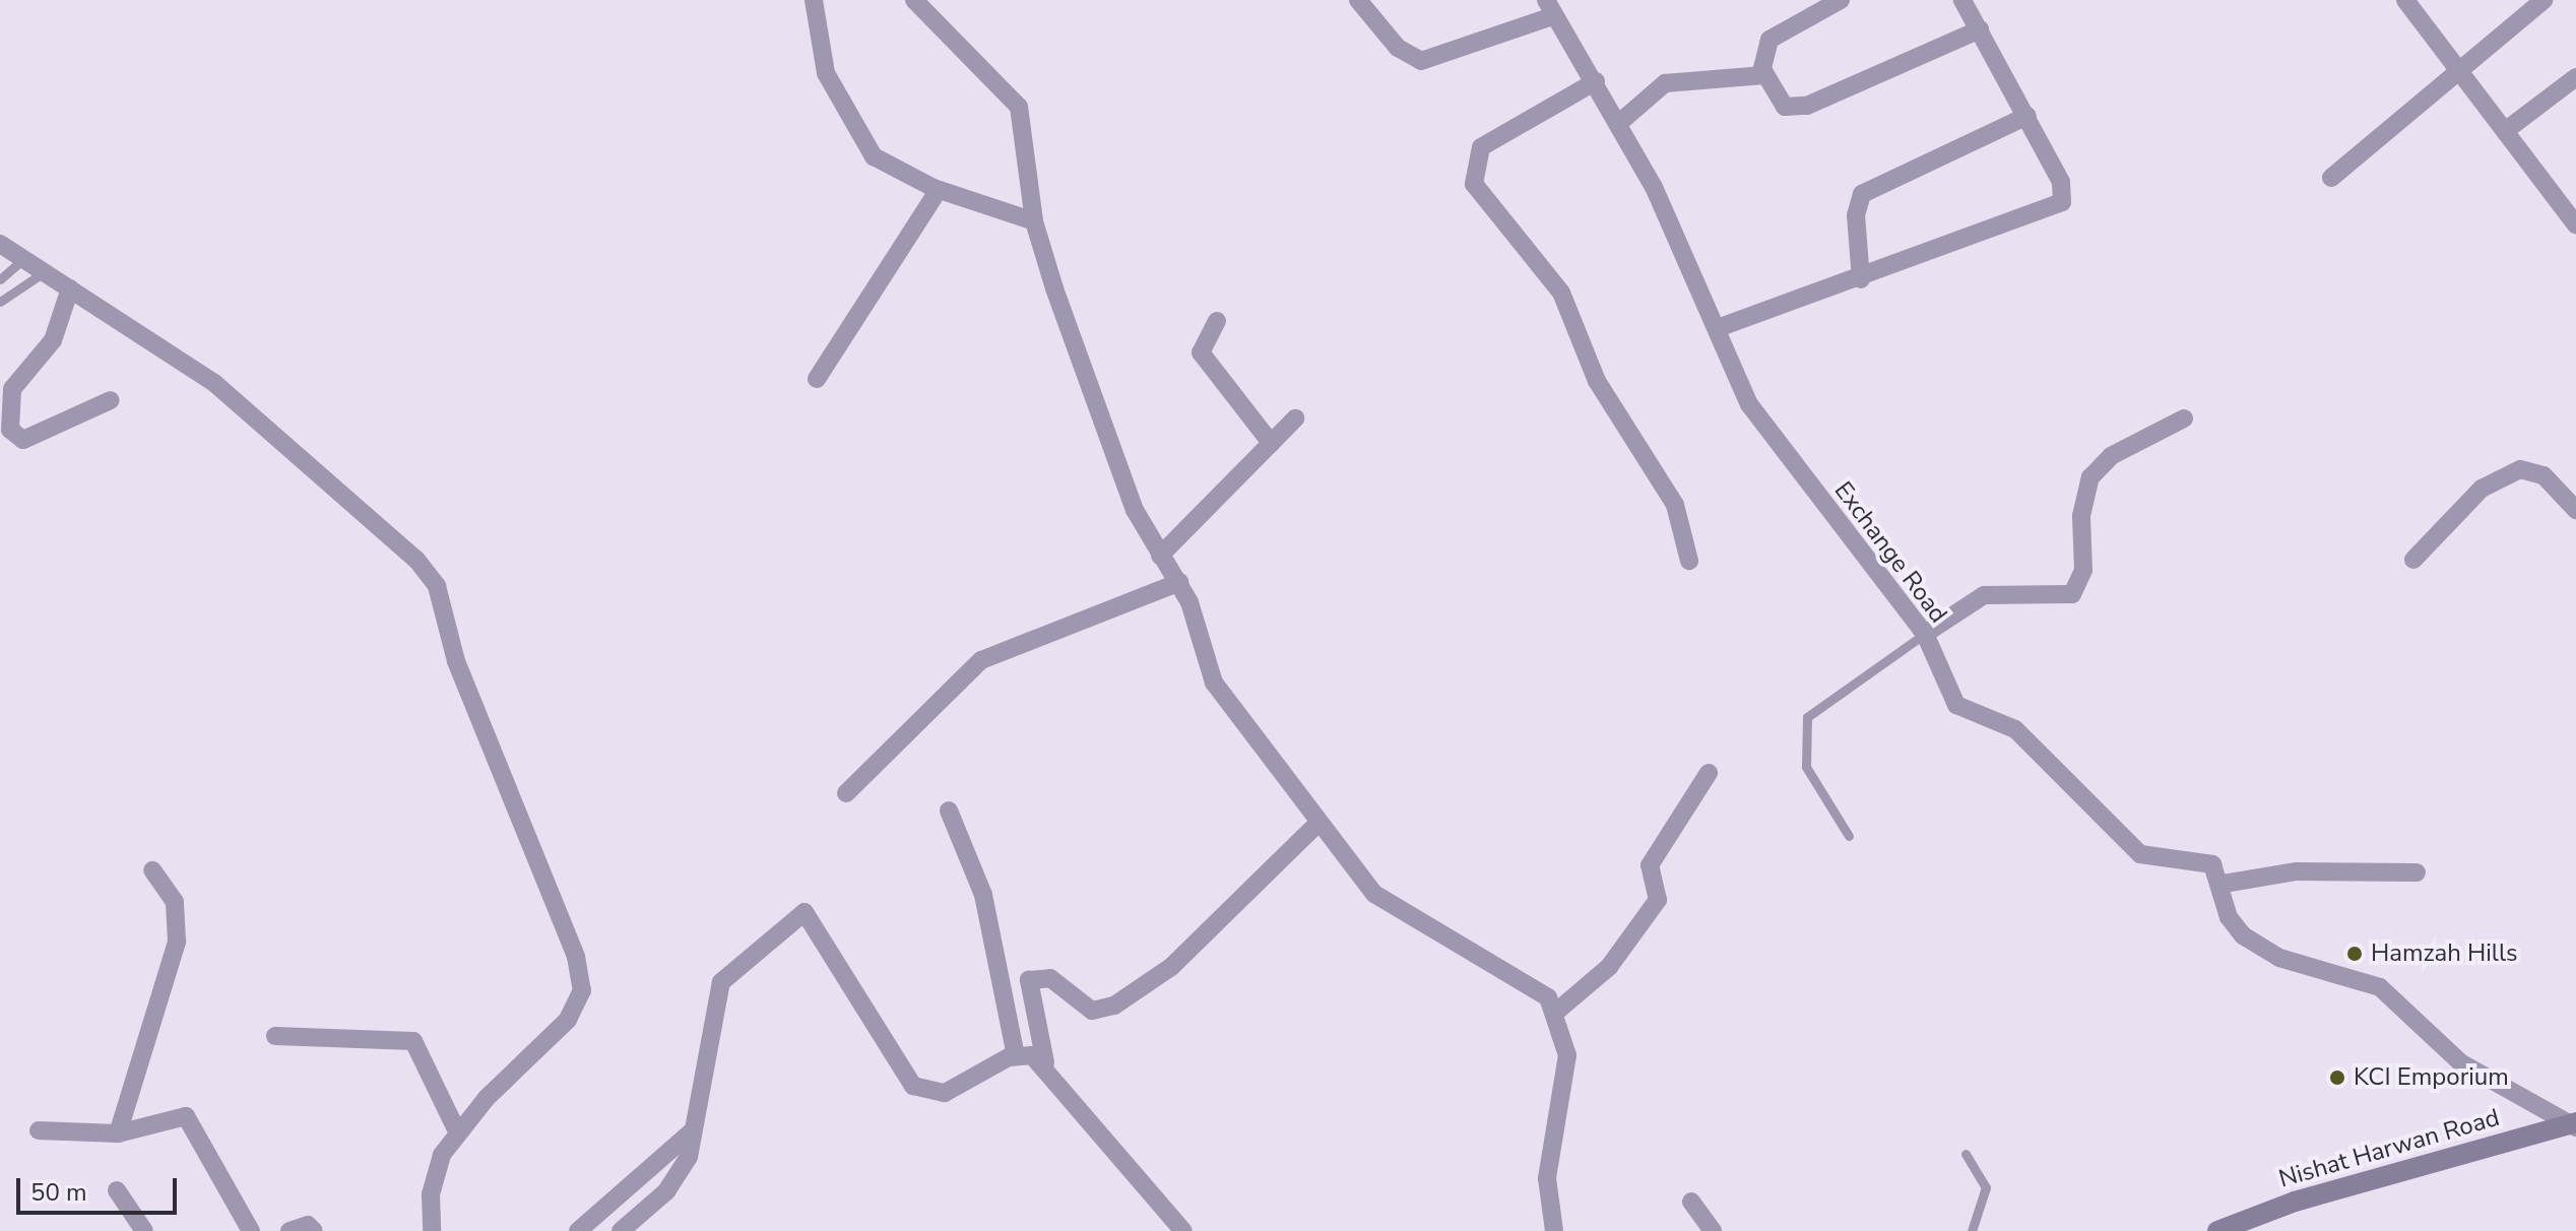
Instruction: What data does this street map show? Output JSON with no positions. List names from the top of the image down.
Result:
{
  "streets": {
    "main road": ["Nishat Harwan Road"],
    "street": ["Exchange Road"]
  },
  "places": ["Hamzah Hills", "KCI Emporium"],
  "scale_bar": "50 m"
}
